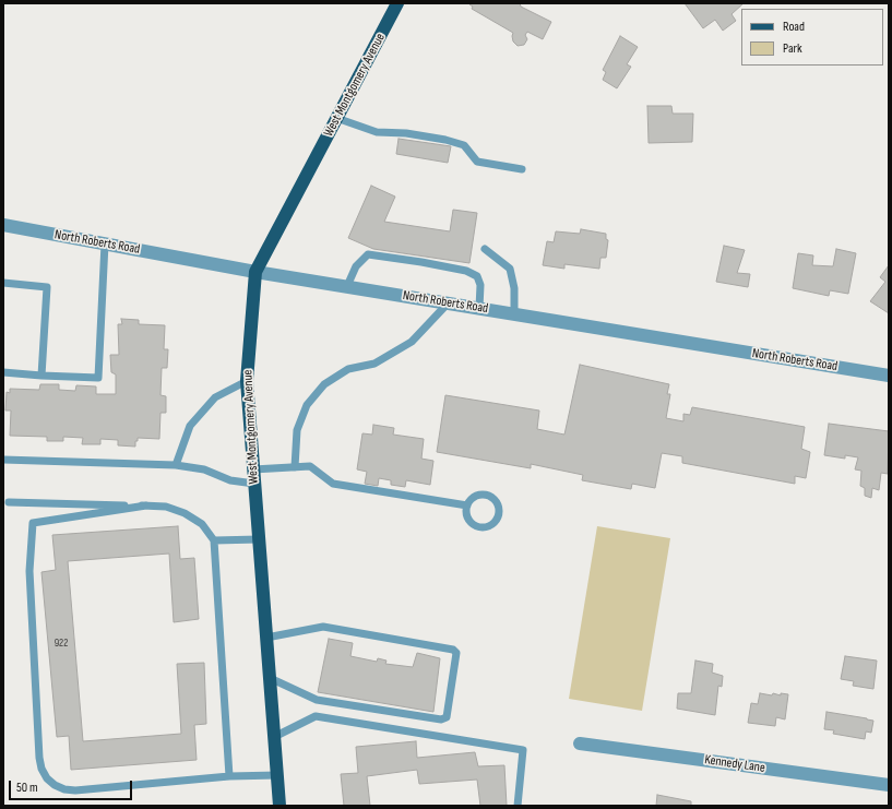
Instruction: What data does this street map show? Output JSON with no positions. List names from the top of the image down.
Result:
{
  "streets": {
    "main road": ["West Montgomery Avenue"],
    "street": ["North Roberts Road", "Kennedy Lane"]
  },
  "crossings": [
    ["West Montgomery Avenue", "North Roberts Road"]
  ],
  "house_numbers": ["922"],
  "legend": ["Road", "Park"],
  "scale_bar": "50 m"
}
